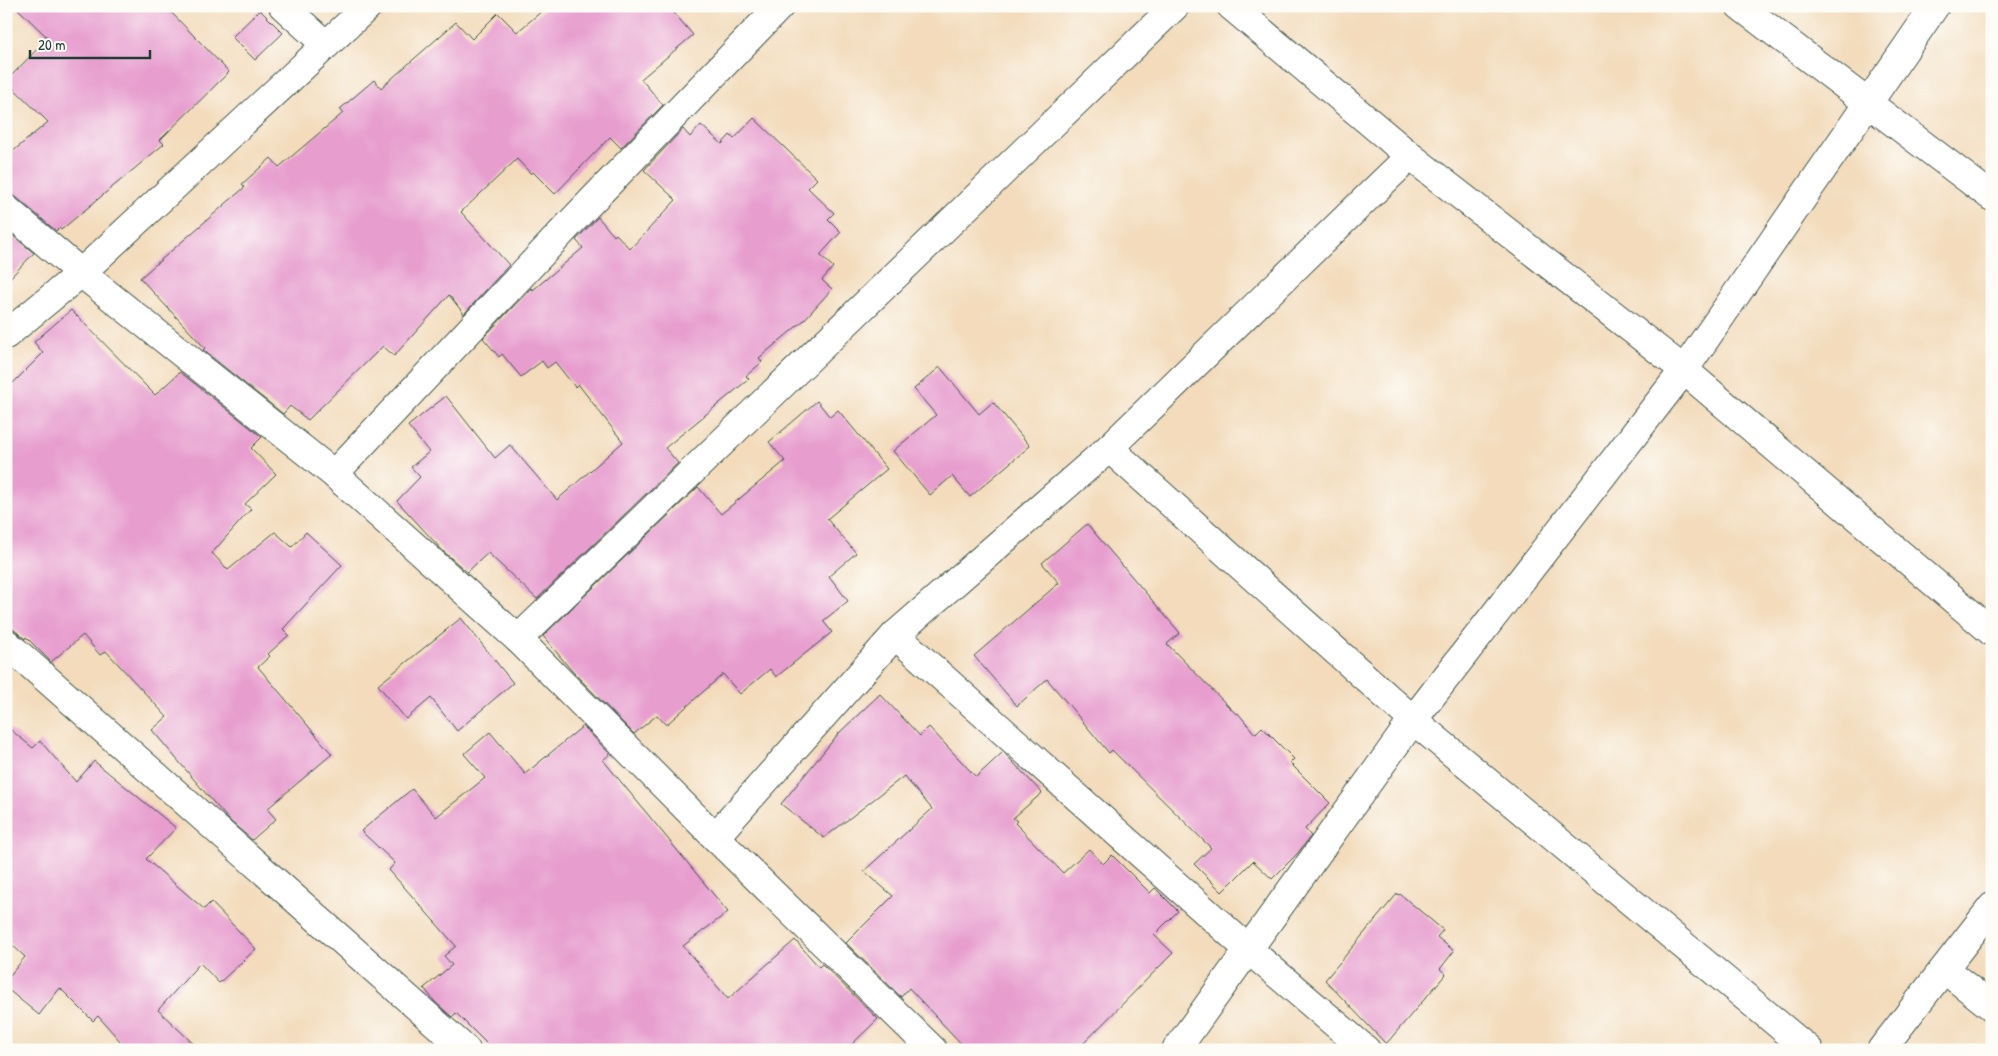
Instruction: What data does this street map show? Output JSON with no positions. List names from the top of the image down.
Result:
{
  "scale_bar": "20 m"
}
